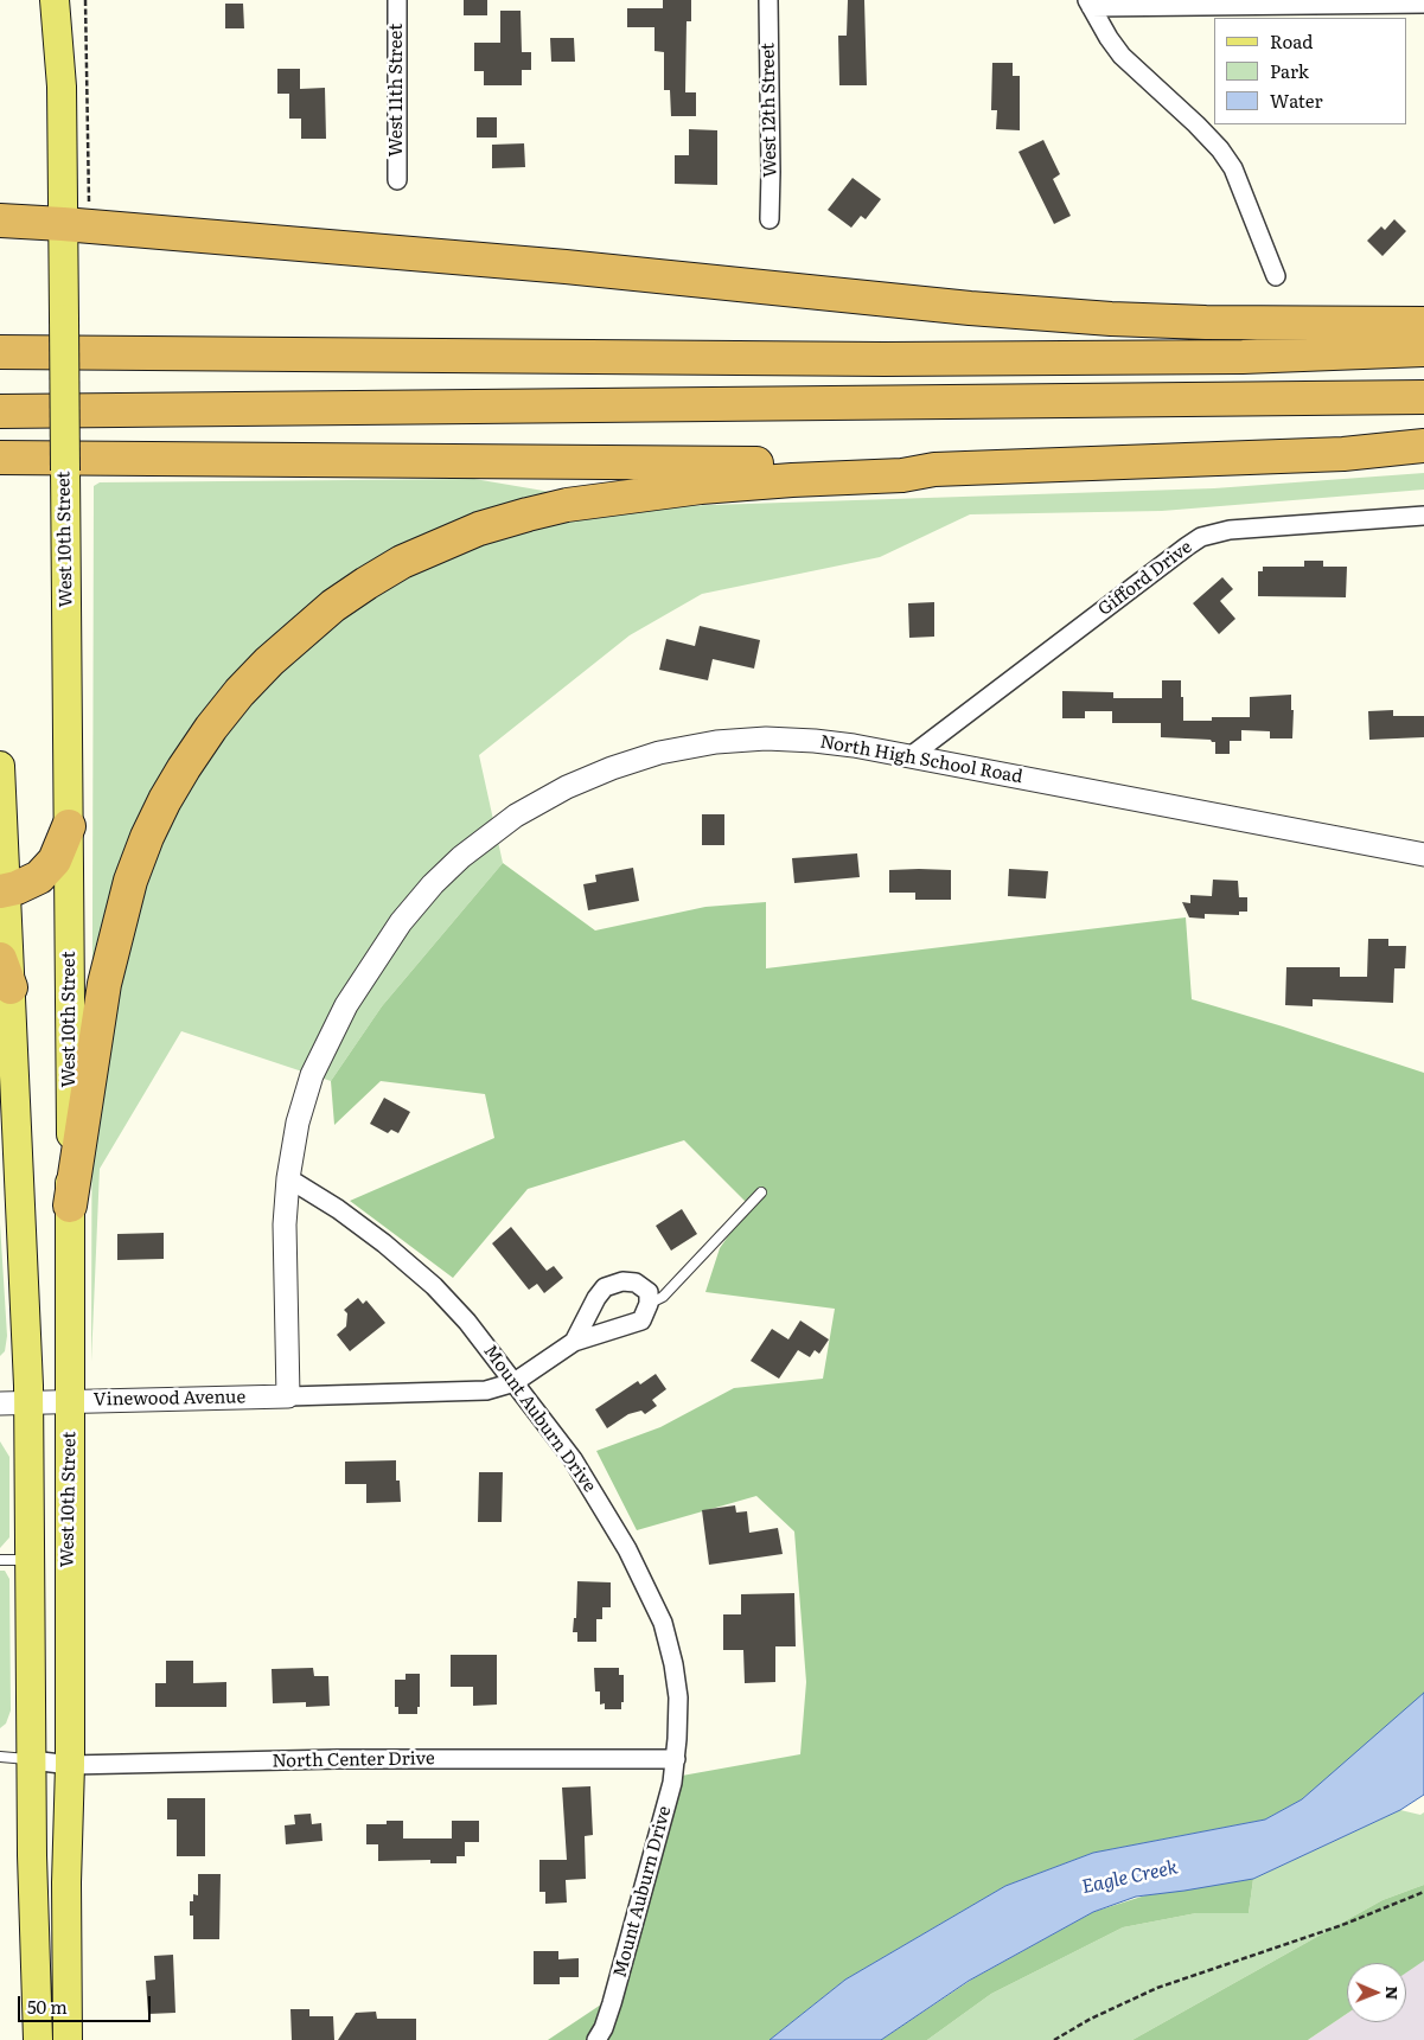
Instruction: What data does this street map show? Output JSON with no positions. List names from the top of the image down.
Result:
{
  "streets": {
    "main road": ["West 10th Street"],
    "street": [
      "West 11th Street",
      "West 12th Street",
      "Gifford Drive",
      "North High School Road",
      "Vinewood Avenue",
      "Mount Auburn Drive",
      "North Center Drive"
    ]
  },
  "crossings": [
    ["West 10th Street", "Vinewood Avenue"],
    ["West 10th Street", "North Center Drive"],
    ["Gifford Drive", "North High School Road"],
    ["North High School Road", "Vinewood Avenue"],
    ["North High School Road", "Mount Auburn Drive"],
    ["Mount Auburn Drive", "North Center Drive"]
  ],
  "water": ["Eagle Creek"],
  "legend": ["Road", "Park", "Water"],
  "scale_bar": "50 m",
  "north": "right"
}
